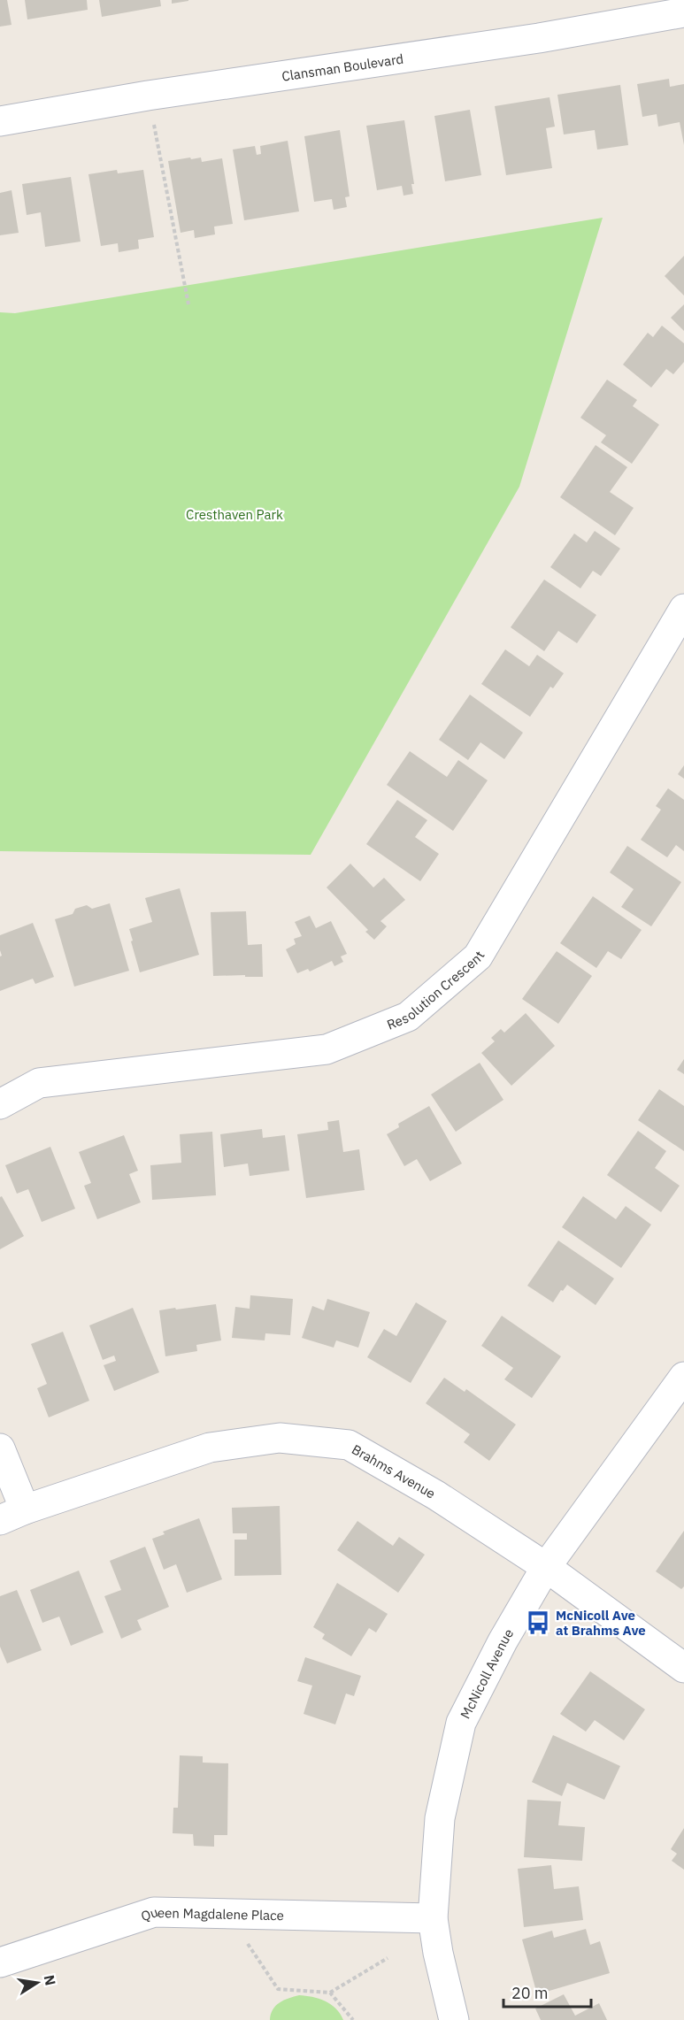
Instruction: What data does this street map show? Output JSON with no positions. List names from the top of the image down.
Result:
{
  "streets": {
    "street": [
      "Clansman Boulevard",
      "Resolution Crescent",
      "Brahms Avenue",
      "McNicoll Avenue",
      "Queen Magdalene Place"
    ]
  },
  "crossings": [
    ["Brahms Avenue", "McNicoll Avenue"],
    ["McNicoll Avenue", "Queen Magdalene Place"]
  ],
  "parks": ["Cresthaven Park"],
  "places": {
    "bus stop": ["McNicoll Ave at Brahms Ave"]
  },
  "scale_bar": "20 m",
  "north": "right"
}
